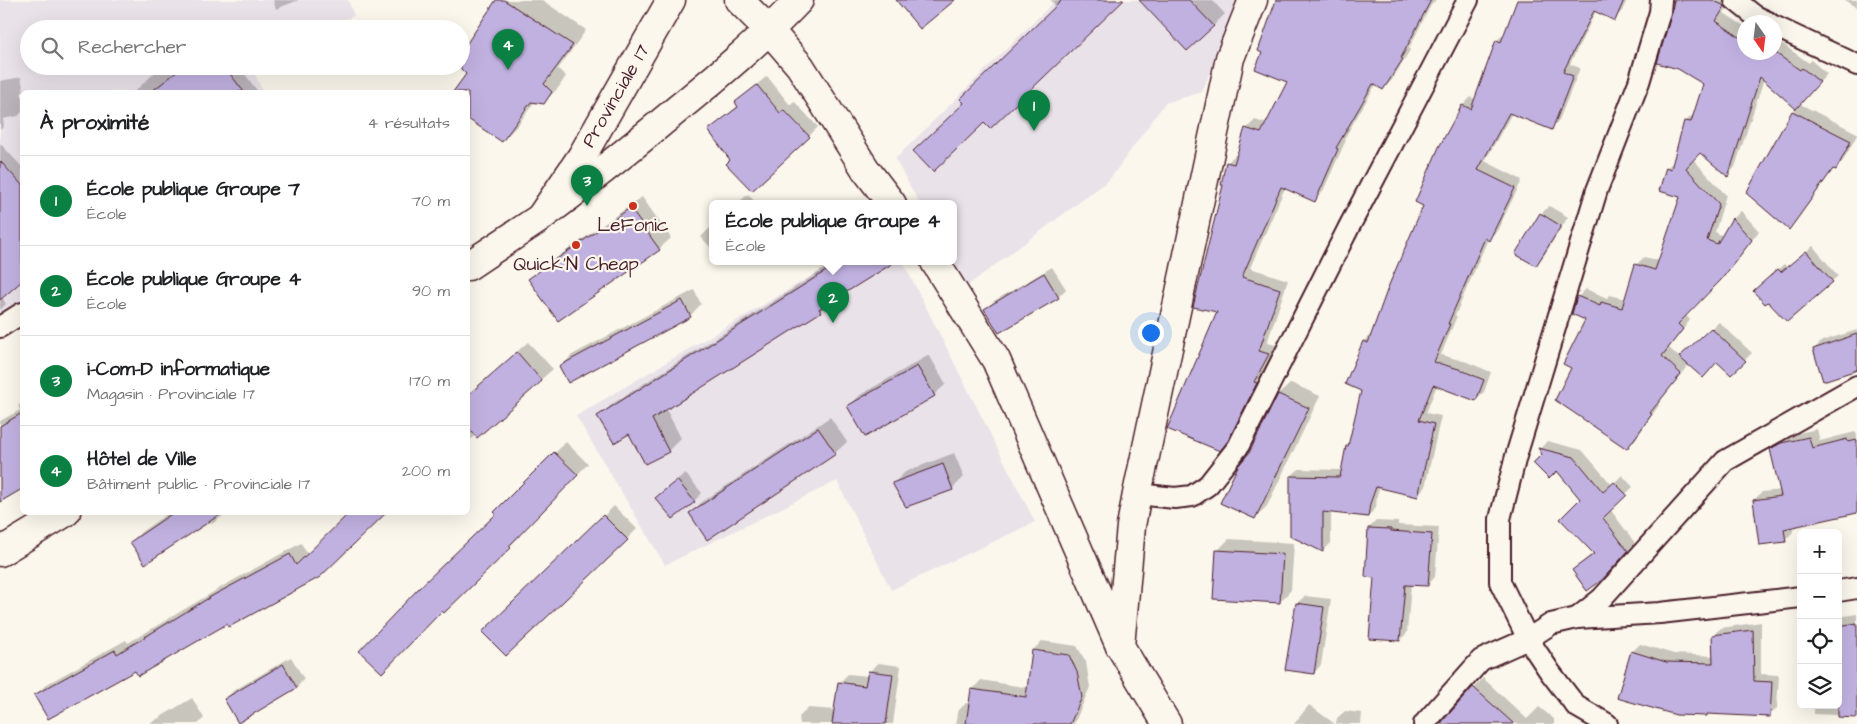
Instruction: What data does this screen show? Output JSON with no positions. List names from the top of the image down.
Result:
{
  "streets": {
    "street": ["Provinciale 17"]
  },
  "places": ["LeFonic", "Quick'N Cheap"],
  "north": "bottom",
  "page": {
    "search": "Rechercher",
    "pins": [
      "4",
      "1",
      "3",
      "2"
    ],
    "heading": ["À proximité", "4 résultats"],
    "list": [
      {
        "mark": "1",
        "name": "École publique Groupe 7",
        "note": "École",
        "value": "70 m"
      },
      {
        "mark": "2",
        "name": "École publique Groupe 4",
        "note": "École",
        "value": "90 m"
      },
      {
        "mark": "3",
        "name": "i-Com-D informatique",
        "note": "Magasin · Provinciale 17",
        "value": "170 m"
      },
      {
        "mark": "4",
        "name": "Hôtel de Ville",
        "note": "Bâtiment public · Provinciale 17",
        "value": "200 m"
      }
    ],
    "popup": ["École publique Groupe 4", "École"],
    "map_buttons": ["+", "−"]
  }
}
